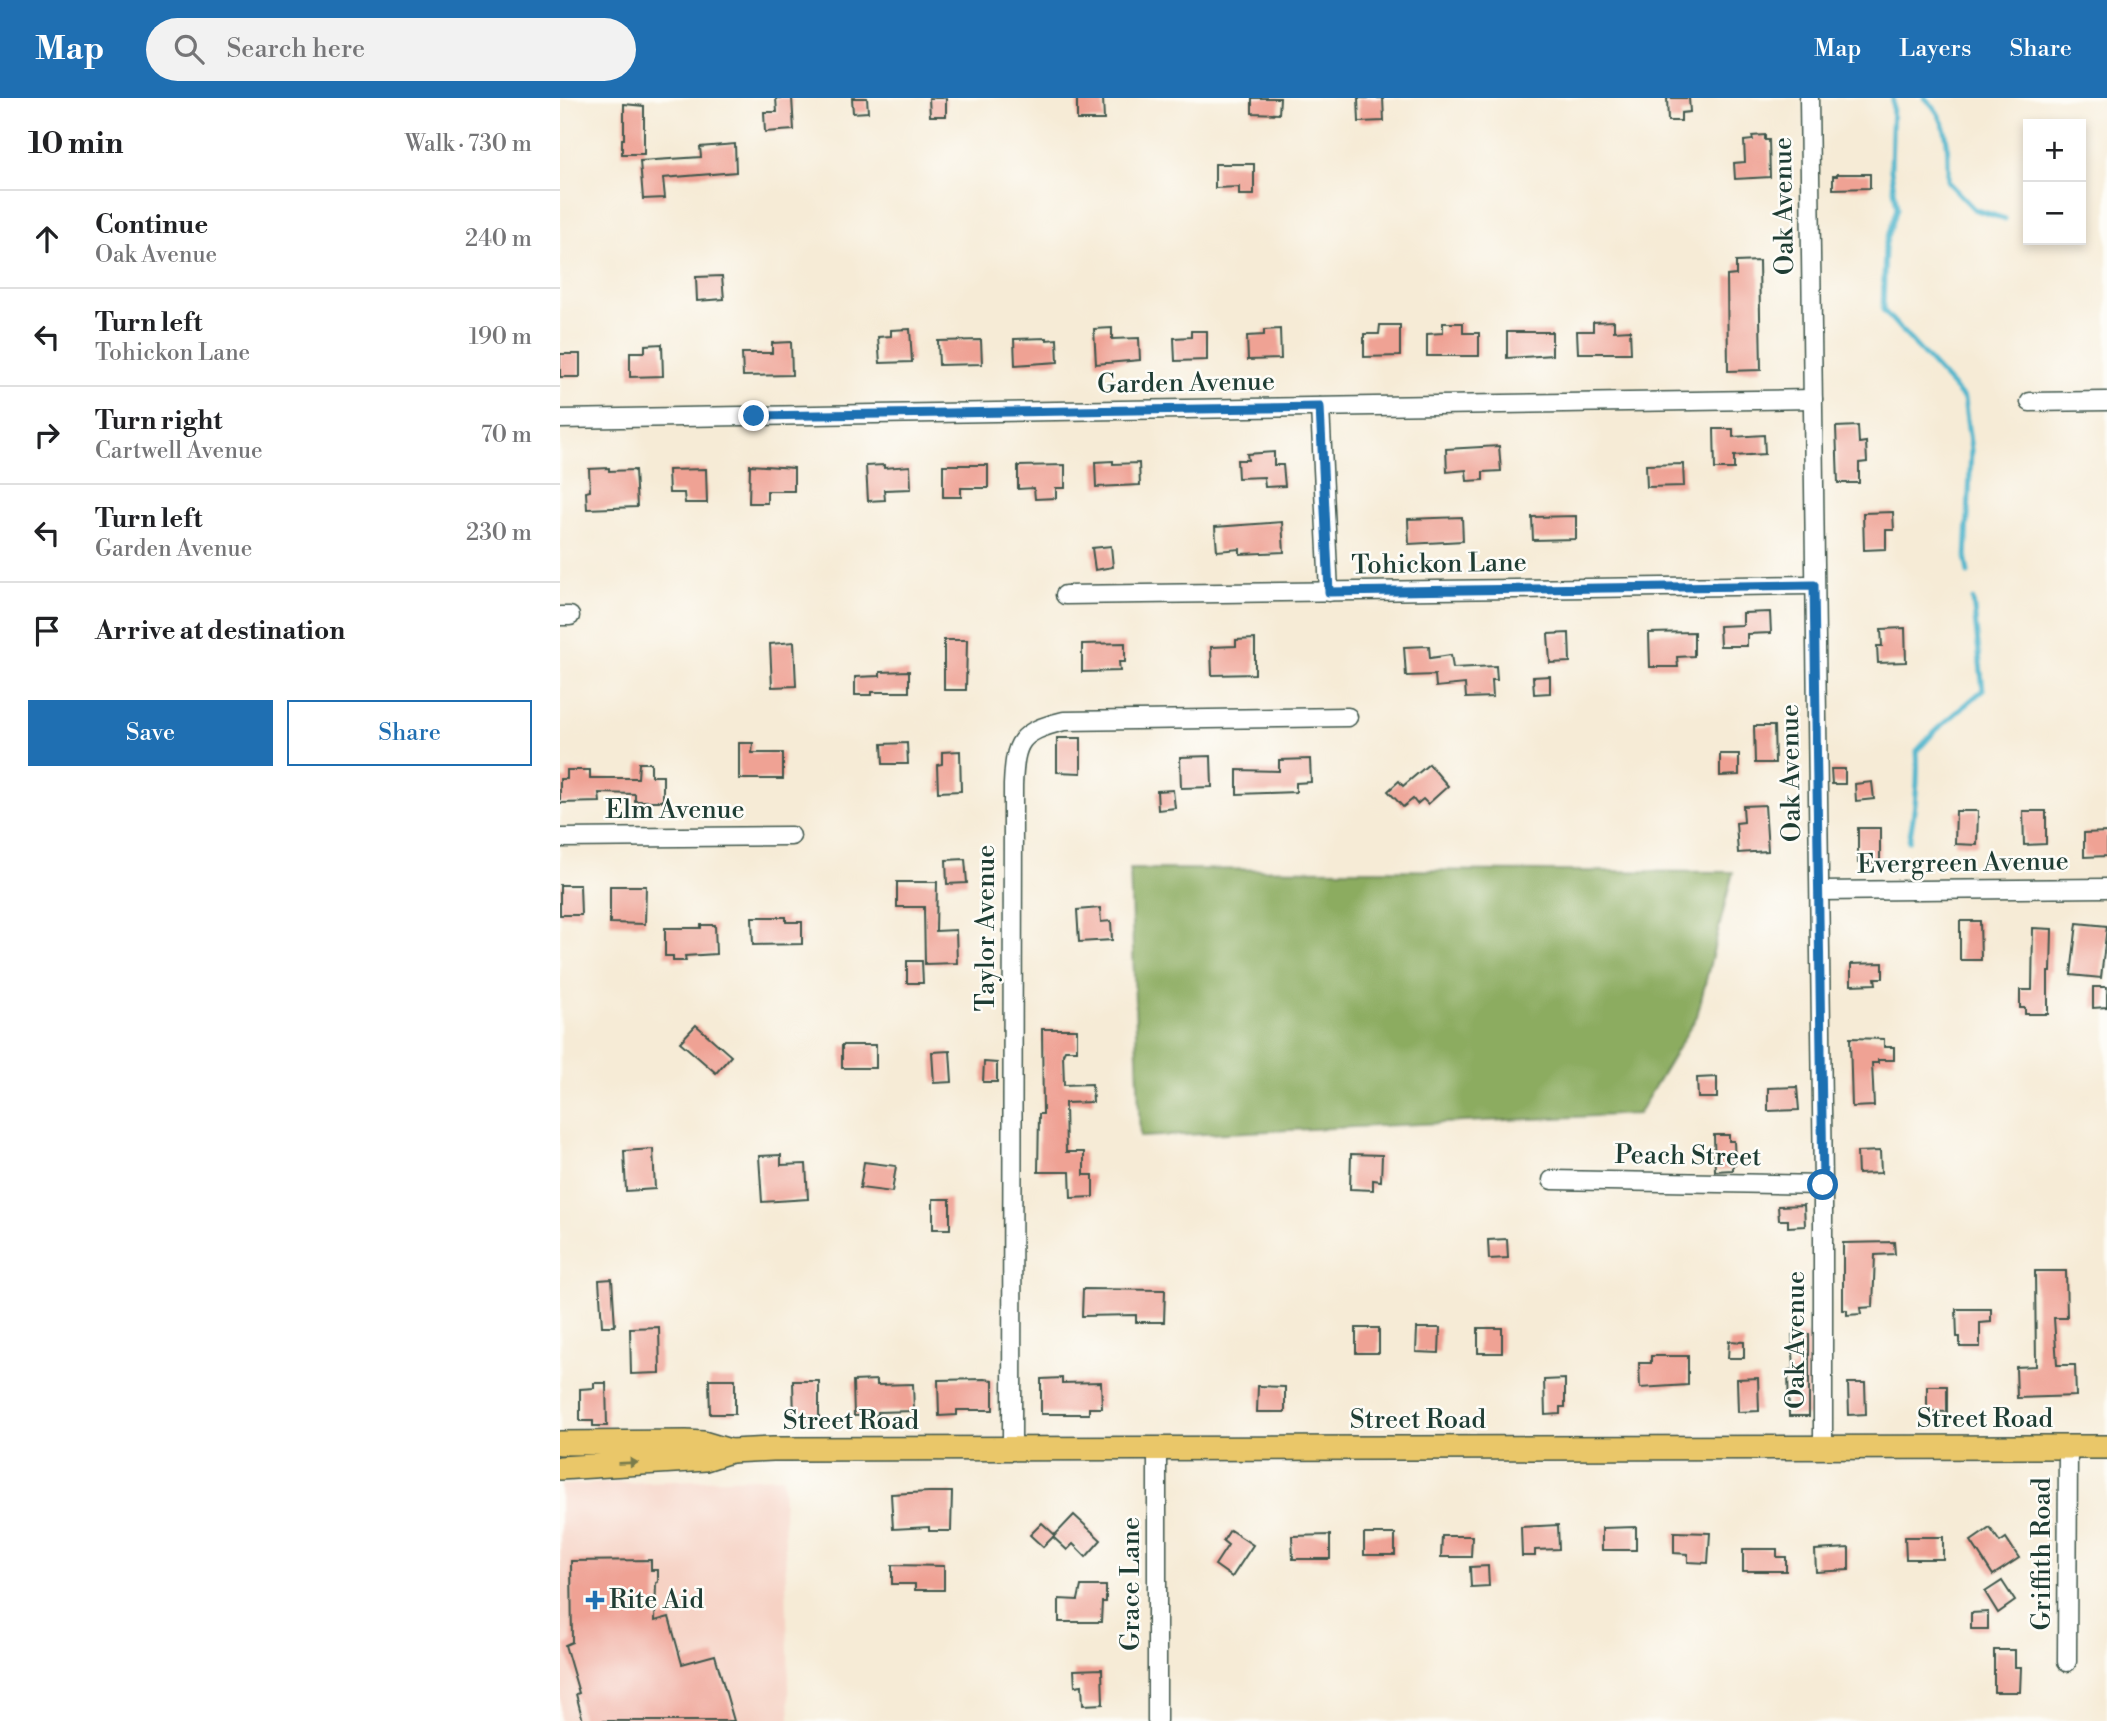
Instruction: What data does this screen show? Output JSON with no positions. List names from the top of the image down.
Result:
{
  "streets": {
    "main road": ["Street Road"],
    "street": [
      "Oak Avenue",
      "Garden Avenue",
      "Tohickon Lane",
      "Elm Avenue",
      "Evergreen Avenue",
      "Taylor Avenue",
      "Peach Street",
      "Griffith Road",
      "Grace Lane"
    ]
  },
  "crossings": [
    ["Oak Avenue", "Garden Avenue"],
    ["Oak Avenue", "Tohickon Lane"],
    ["Oak Avenue", "Evergreen Avenue"],
    ["Oak Avenue", "Peach Street"],
    ["Oak Avenue", "Street Road"],
    ["Taylor Avenue", "Street Road"],
    ["Street Road", "Griffith Road"],
    ["Street Road", "Grace Lane"]
  ],
  "places": {
    "health": ["Rite Aid"]
  },
  "page": {
    "header": "Map",
    "search": "Search here",
    "nav": ["Map", "Layers", "Share"],
    "heading": ["10 min", "Walk · 730 m"],
    "map_buttons": ["+", "−"],
    "list": [
      ["Continue", "Oak Avenue", "240 m"],
      ["Turn left", "Tohickon Lane", "190 m"],
      ["Turn right", "Cartwell Avenue", "70 m"],
      ["Turn left", "Garden Avenue", "230 m"],
      "Arrive at destination"
    ],
    "buttons": ["Save", "Share"]
  }
}
